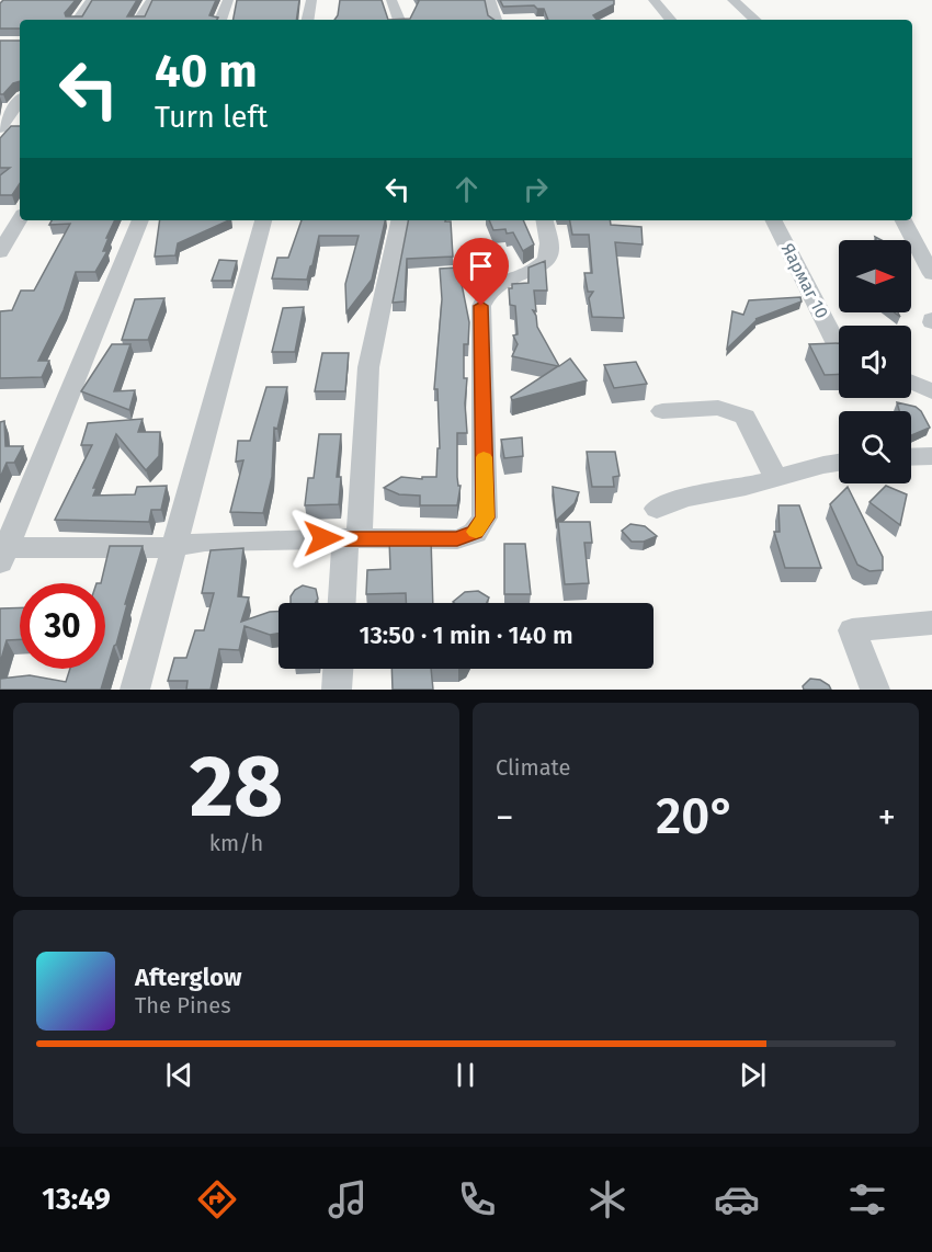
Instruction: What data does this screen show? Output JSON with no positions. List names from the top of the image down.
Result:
{
  "streets": {
    "street": ["Яармаг 10"]
  },
  "north": "right",
  "page": {
    "turn": ["40 m", "Turn left"],
    "limit": "30",
    "trip": "13:50 · 1 min · 140 m",
    "tile": [
      ["28", "km/h"],
      "Climate"
    ],
    "heat": ["−", "20°", "+"],
    "song": ["Afterglow", "The Pines"],
    "tabs": "13:49"
  }
}
